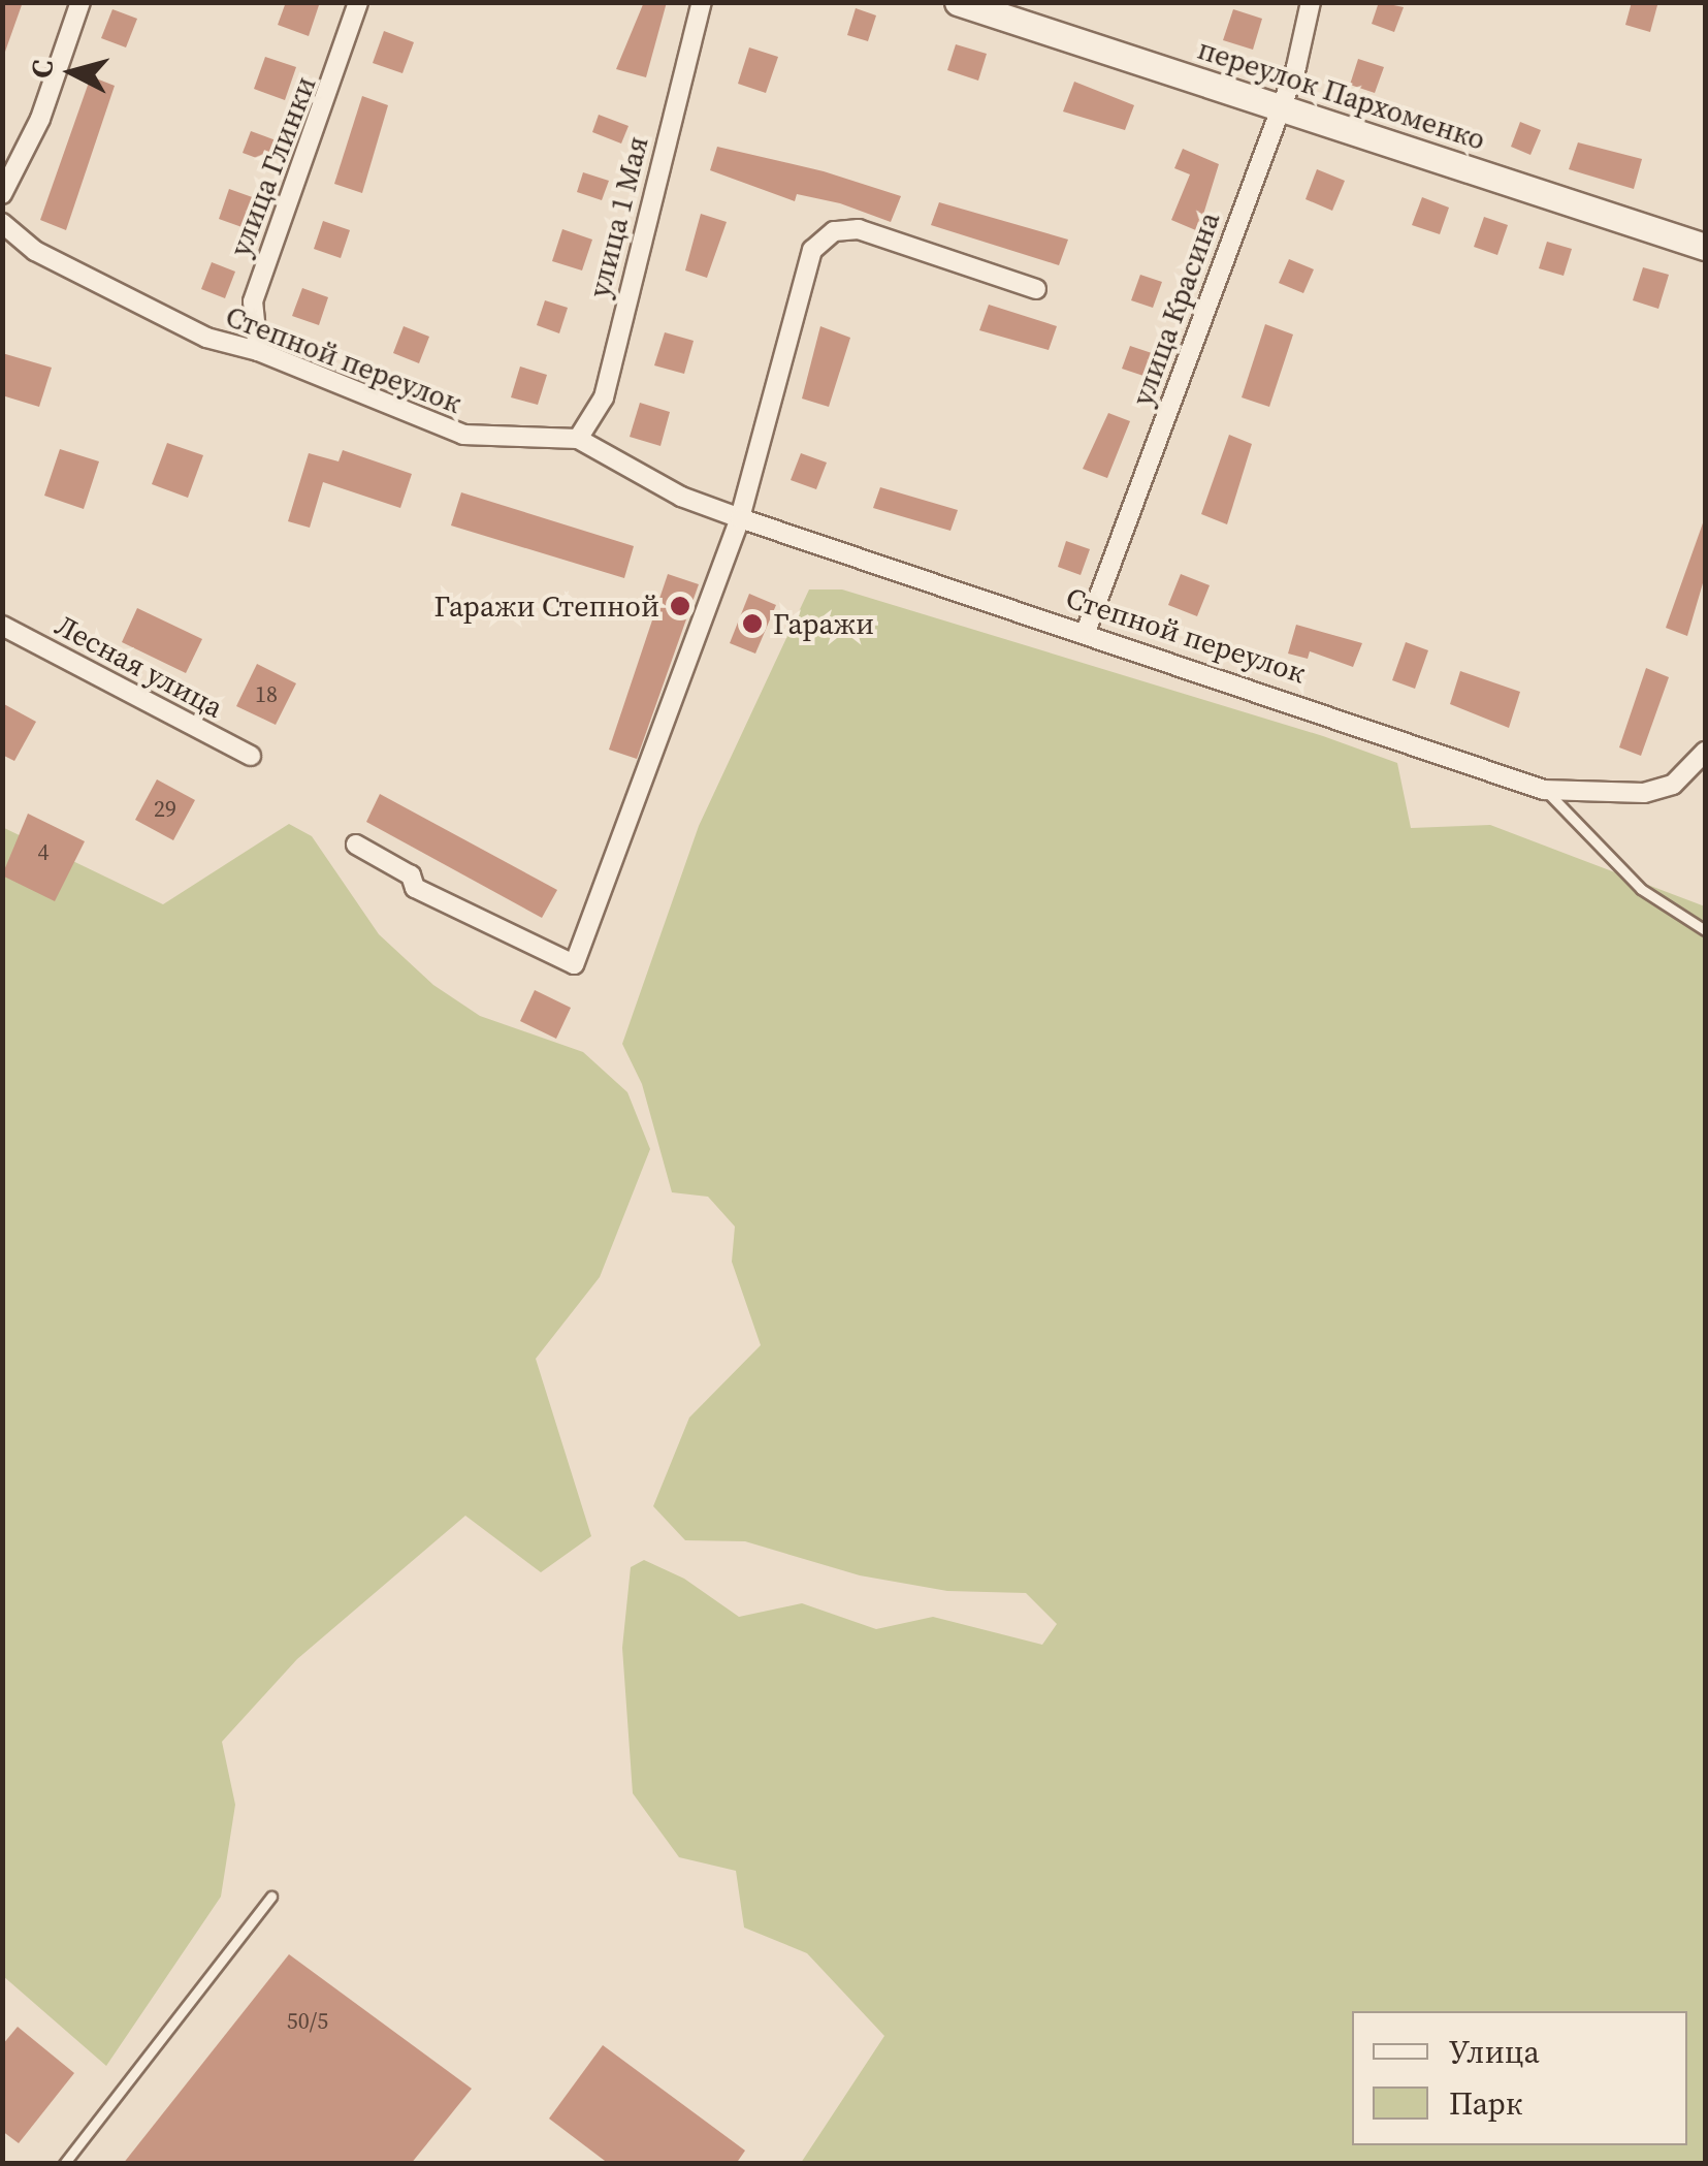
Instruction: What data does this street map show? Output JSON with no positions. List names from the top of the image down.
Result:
{
  "streets": {
    "street": [
      "переулок Пархоменко",
      "улица Глинки",
      "улица 1 Мая",
      "улица Красина",
      "Степной переулок",
      "Лесная улица"
    ]
  },
  "crossings": [
    ["переулок Пархоменко", "улица Красина"],
    ["улица Глинки", "Степной переулок"],
    ["улица 1 Мая", "Степной переулок"],
    ["улица Красина", "Степной переулок"]
  ],
  "places": ["Гаражи Степной", "Гаражи"],
  "house_numbers": [
    "18",
    "29",
    "4",
    "50/5"
  ],
  "legend": ["Улица", "Парк"],
  "north": "left"
}
